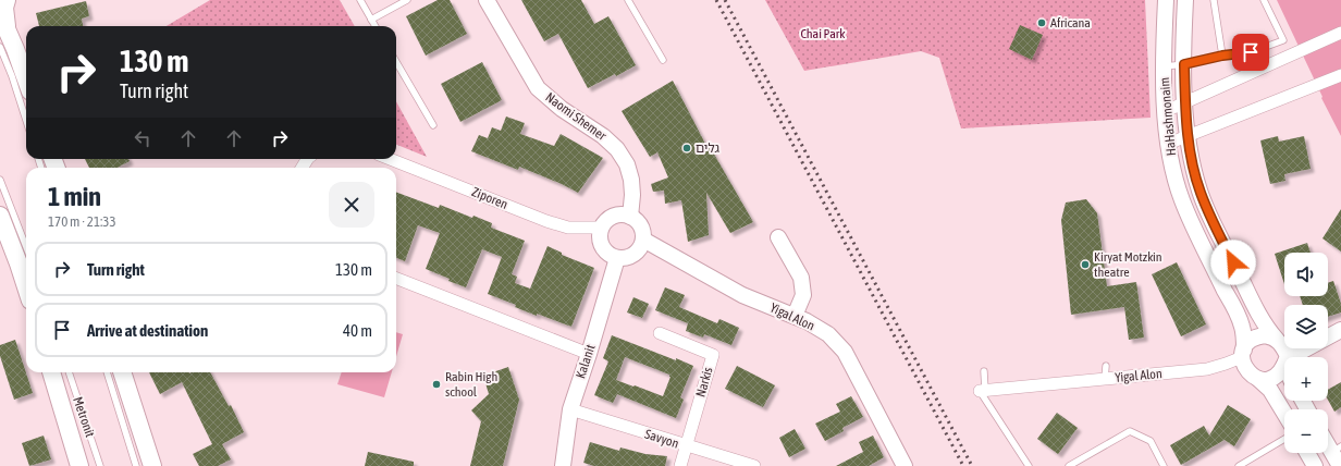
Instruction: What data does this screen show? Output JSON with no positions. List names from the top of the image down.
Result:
{
  "streets": {
    "street": [
      "Naomi Shemer",
      "HaHashmonaim",
      "Ziporen",
      "Yigal Alon",
      "Kalanit",
      "Narkis",
      "Savyon"
    ],
    "lane": ["Metronit"]
  },
  "crossings": [
    ["Naomi Shemer", "Ziporen"],
    ["Naomi Shemer", "Yigal Alon"],
    ["Naomi Shemer", "Kalanit"],
    ["HaHashmonaim", "Yigal Alon"],
    ["Ziporen", "Yigal Alon"],
    ["Ziporen", "Kalanit"],
    ["Yigal Alon", "Kalanit"],
    ["Kalanit", "Savyon"],
    ["Narkis", "Savyon"]
  ],
  "parks": ["Chai Park"],
  "places": [
    "Africana",
    "גלים",
    "Kiryat Motzkin theatre",
    "Rabin High school"
  ],
  "page": {
    "turn": ["130 m", "Turn right"],
    "heading": ["1 min", "170 m · 21:33"],
    "list": [
      {
        "name": "Turn right",
        "value": "130 m"
      },
      {
        "name": "Arrive at destination",
        "value": "40 m"
      }
    ],
    "map_buttons": ["+", "−"]
  }
}
